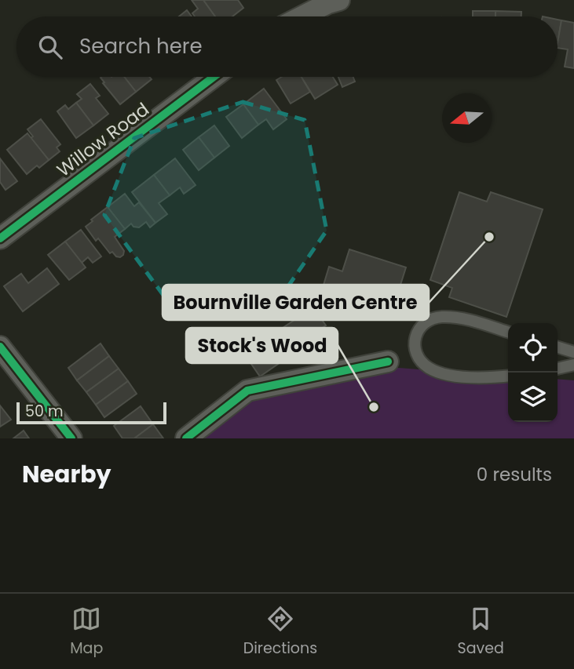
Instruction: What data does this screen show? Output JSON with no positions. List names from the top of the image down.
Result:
{
  "streets": {
    "street": ["Willow Road"]
  },
  "places": ["Bournville Garden Centre", "Stock's Wood"],
  "scale_bar": "50 m",
  "north": "left",
  "page": {
    "search": "Search here",
    "scale": "50 m",
    "heading": ["Nearby", "0 results"],
    "nav": ["Map", "Directions", "Saved"]
  }
}
